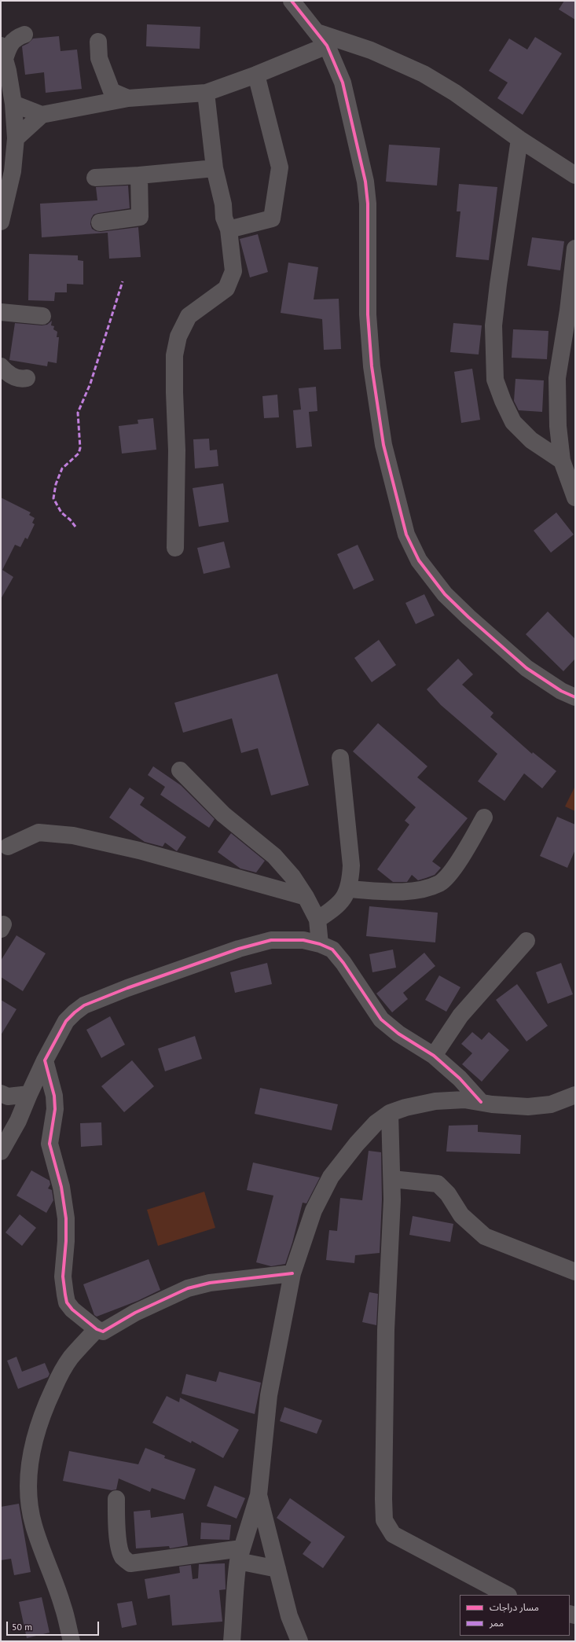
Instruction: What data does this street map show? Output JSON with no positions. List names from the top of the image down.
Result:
{
  "legend": ["مسار دراجات", "ممر"],
  "scale_bar": "50 m"
}
